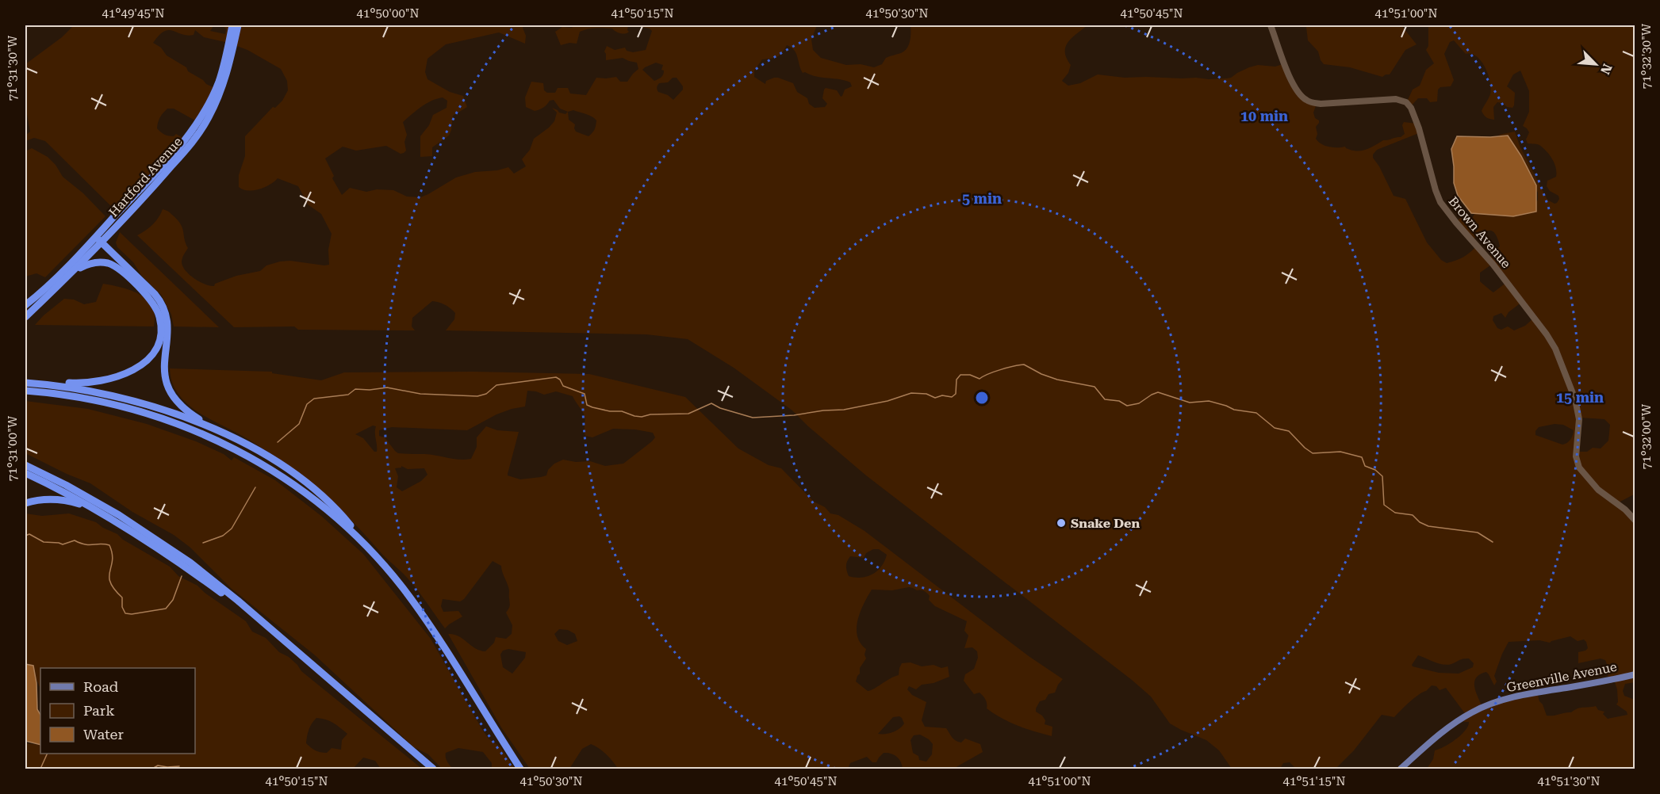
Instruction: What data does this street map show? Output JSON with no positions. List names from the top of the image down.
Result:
{
  "streets": {
    "highway": ["Hartford Avenue"],
    "main road": ["Greenville Avenue"],
    "street": ["Brown Avenue"]
  },
  "places": ["Snake Den"],
  "legend": ["Road", "Park", "Water"],
  "north": "bottom right",
  "coordinates": [
    "41°49'45\"N",
    "41°50'00\"N",
    "41°50'15\"N",
    "41°50'30\"N",
    "41°50'45\"N",
    "41°51'00\"N",
    "71°32'30\"W",
    "71°31'30\"W",
    "71°32'00\"W",
    "71°31'00\"W",
    "41°51'15\"N",
    "41°51'30\"N"
  ],
  "rings": ["10 min", "5 min", "15 min"]
}
